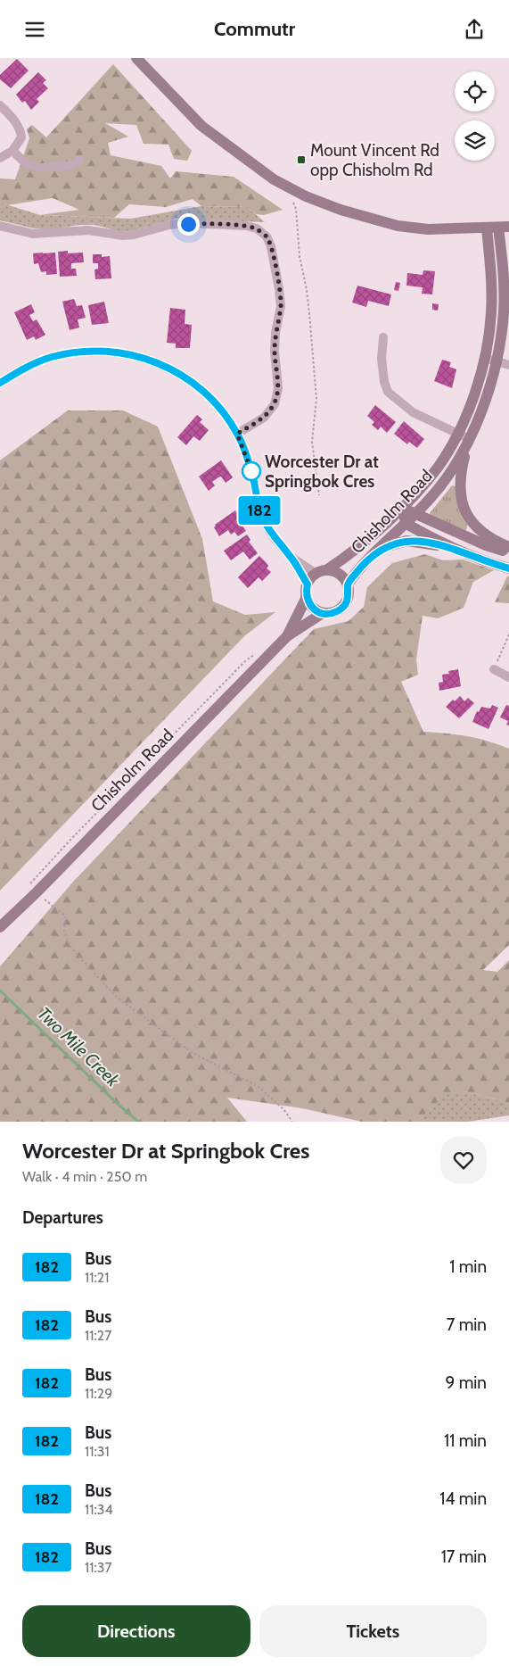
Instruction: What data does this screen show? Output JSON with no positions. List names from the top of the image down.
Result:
{
  "streets": {
    "main road": ["Chisholm Road"]
  },
  "water": ["Two Mile Creek"],
  "places": {
    "transit": ["Mount Vincent Rd opp Chisholm Rd"],
    "other": ["Worcester Dr at Springbok Cres"]
  },
  "lines": ["bus line 182"],
  "page": {
    "header": "Commutr",
    "on_map": "182",
    "heading": [
      ["Worcester Dr at Springbok Cres", "Walk · 4 min · 250 m"],
      "Departures"
    ],
    "list": [
      {
        "mark": "182",
        "name": "Bus",
        "note": "11:21",
        "value": "1 min"
      },
      {
        "mark": "182",
        "name": "Bus",
        "note": "11:27",
        "value": "7 min"
      },
      {
        "mark": "182",
        "name": "Bus",
        "note": "11:29",
        "value": "9 min"
      },
      {
        "mark": "182",
        "name": "Bus",
        "note": "11:31",
        "value": "11 min"
      },
      {
        "mark": "182",
        "name": "Bus",
        "note": "11:34",
        "value": "14 min"
      },
      {
        "mark": "182",
        "name": "Bus",
        "note": "11:37",
        "value": "17 min"
      }
    ],
    "buttons": ["Directions", "Tickets"]
  }
}
